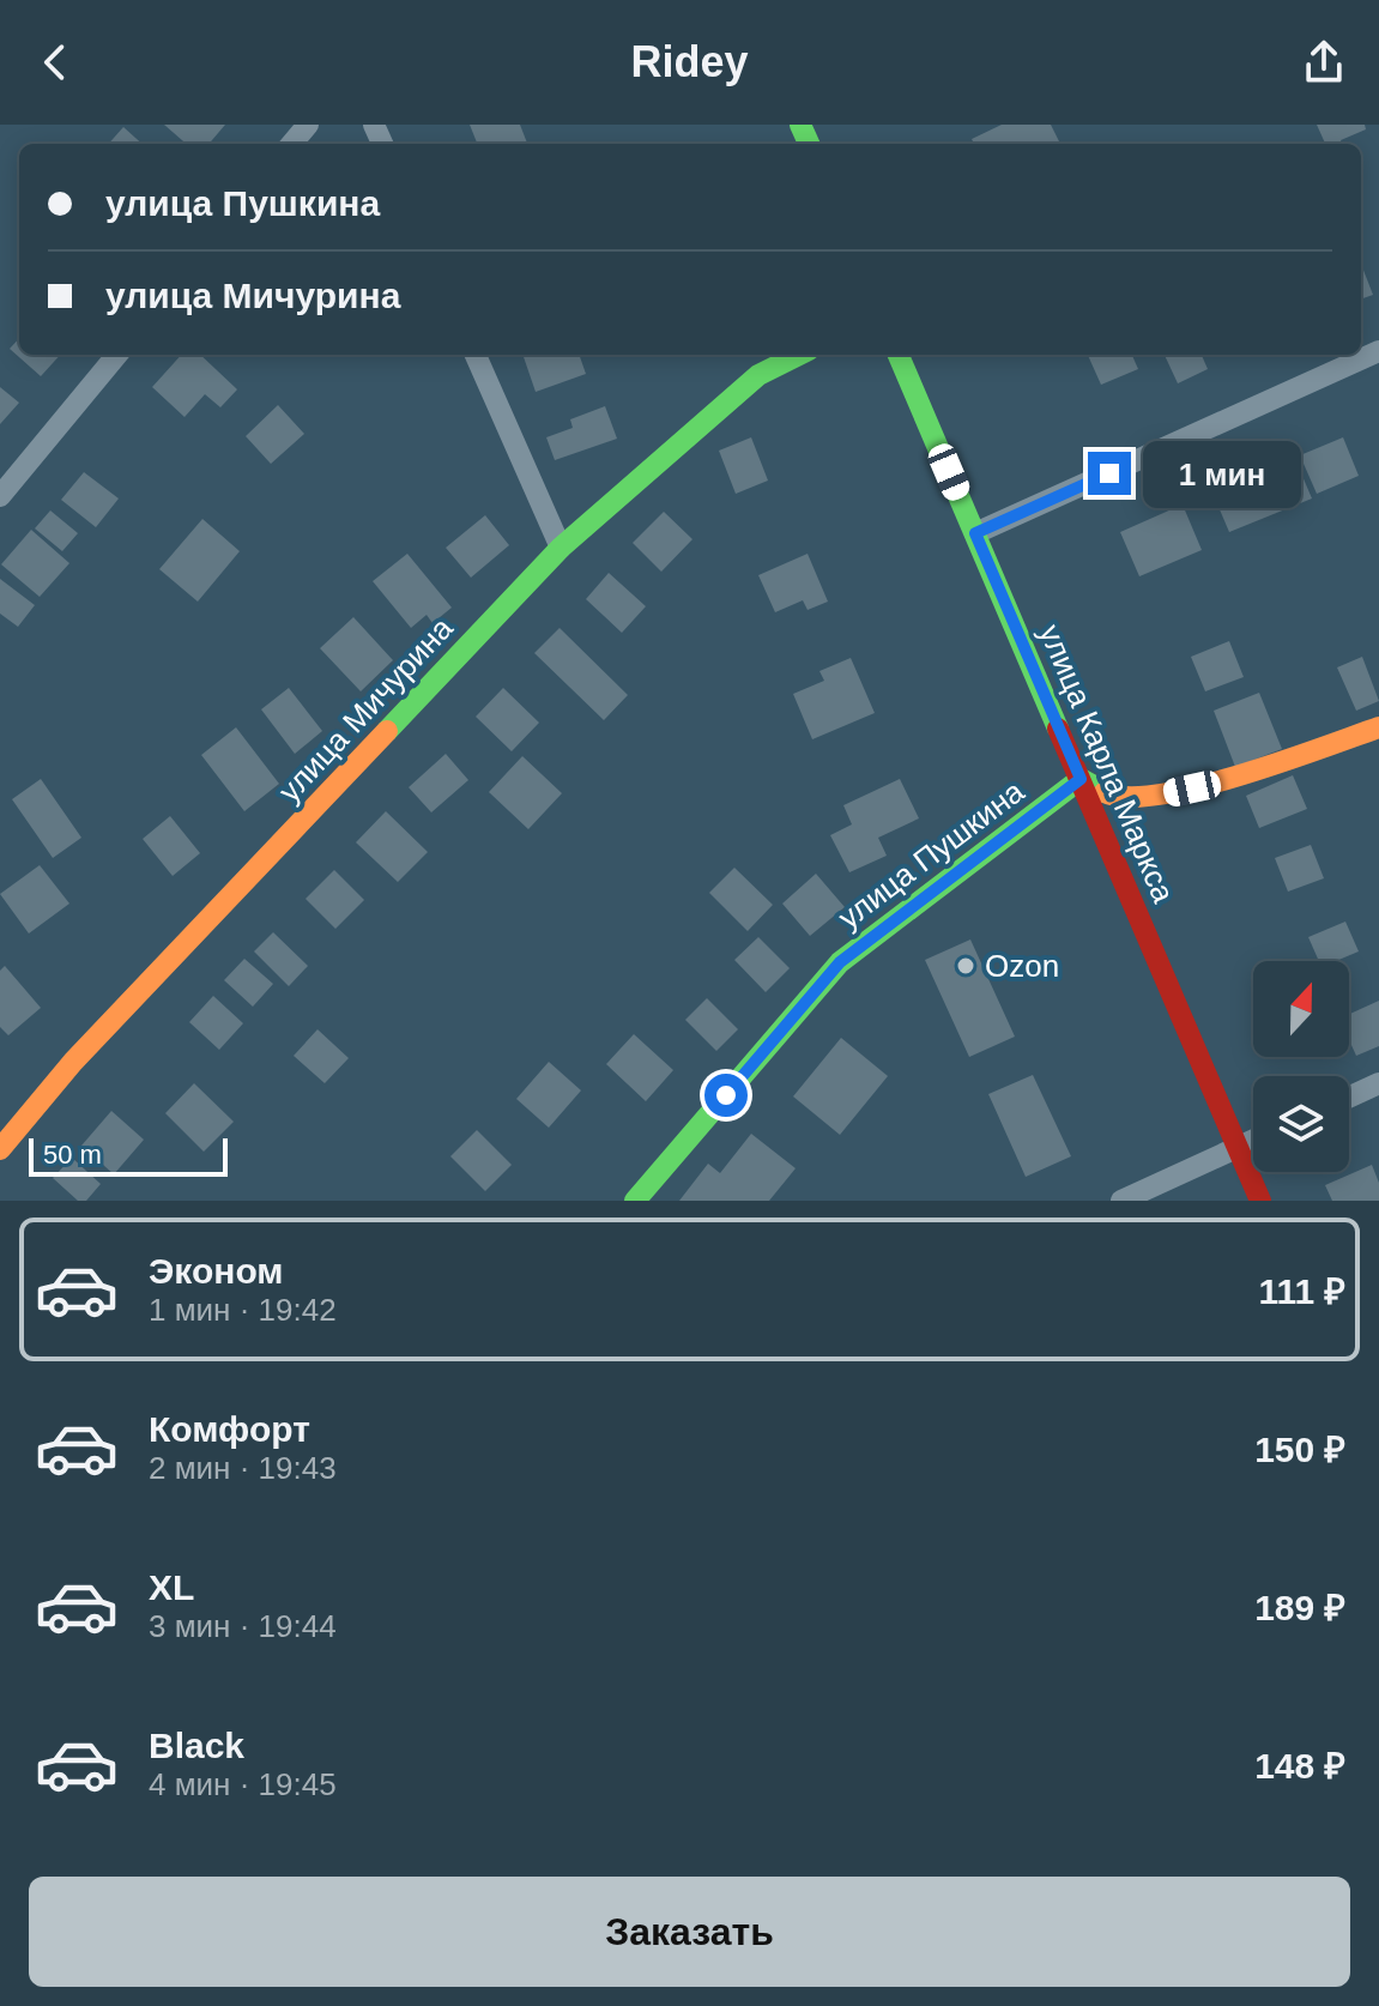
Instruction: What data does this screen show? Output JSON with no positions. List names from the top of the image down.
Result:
{
  "streets": {
    "street": ["улица Мичурина", "улица Карла Маркса", "улица Пушкина"]
  },
  "crossings": [
    ["улица Карла Маркса", "улица Пушкина"]
  ],
  "places": ["Ozon"],
  "scale_bar": "50 m",
  "north": "top",
  "page": {
    "header": "Ridey",
    "banner": ["улица Пушкина", "улица Мичурина"],
    "bubble": "1 мин",
    "scale": "50 m",
    "list": [
      {
        "name": "Эконом",
        "note": "1 мин · 19:42",
        "value": "111 ₽"
      },
      {
        "name": "Комфорт",
        "note": "2 мин · 19:43",
        "value": "150 ₽"
      },
      {
        "name": "XL",
        "note": "3 мин · 19:44",
        "value": "189 ₽"
      },
      {
        "name": "Black",
        "note": "4 мин · 19:45",
        "value": "148 ₽"
      }
    ],
    "buttons": "Заказать"
  }
}
